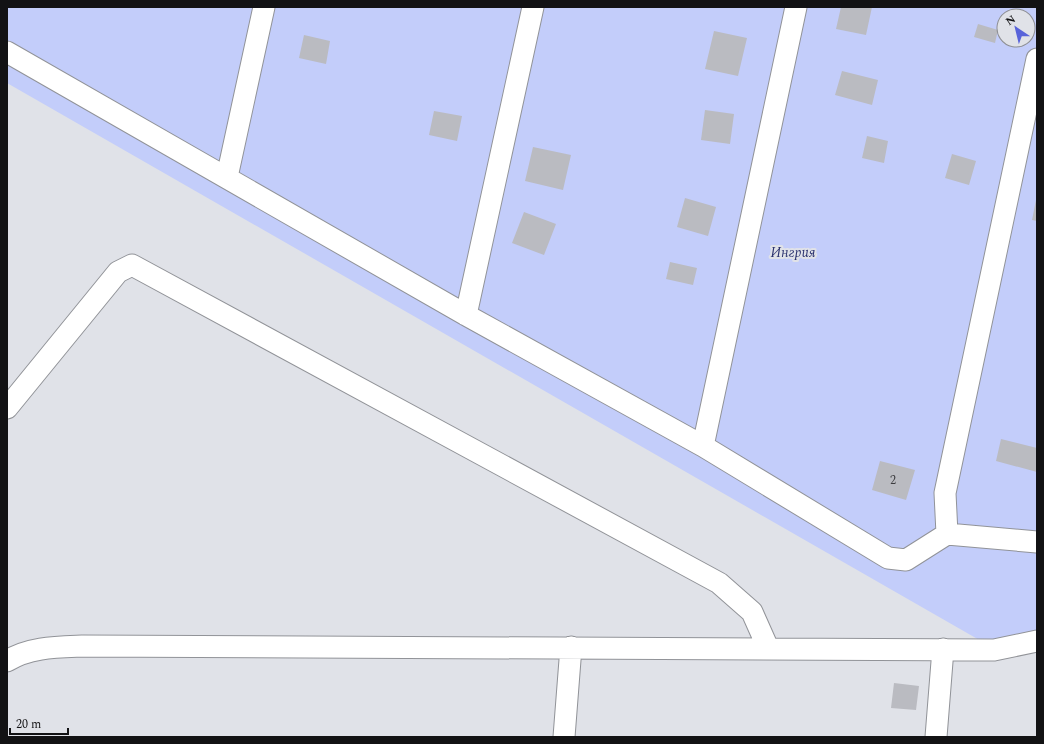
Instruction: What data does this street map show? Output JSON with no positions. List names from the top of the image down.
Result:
{
  "parks": ["Ингрия"],
  "house_numbers": ["2"],
  "scale_bar": "20 m",
  "north": "top left"
}
